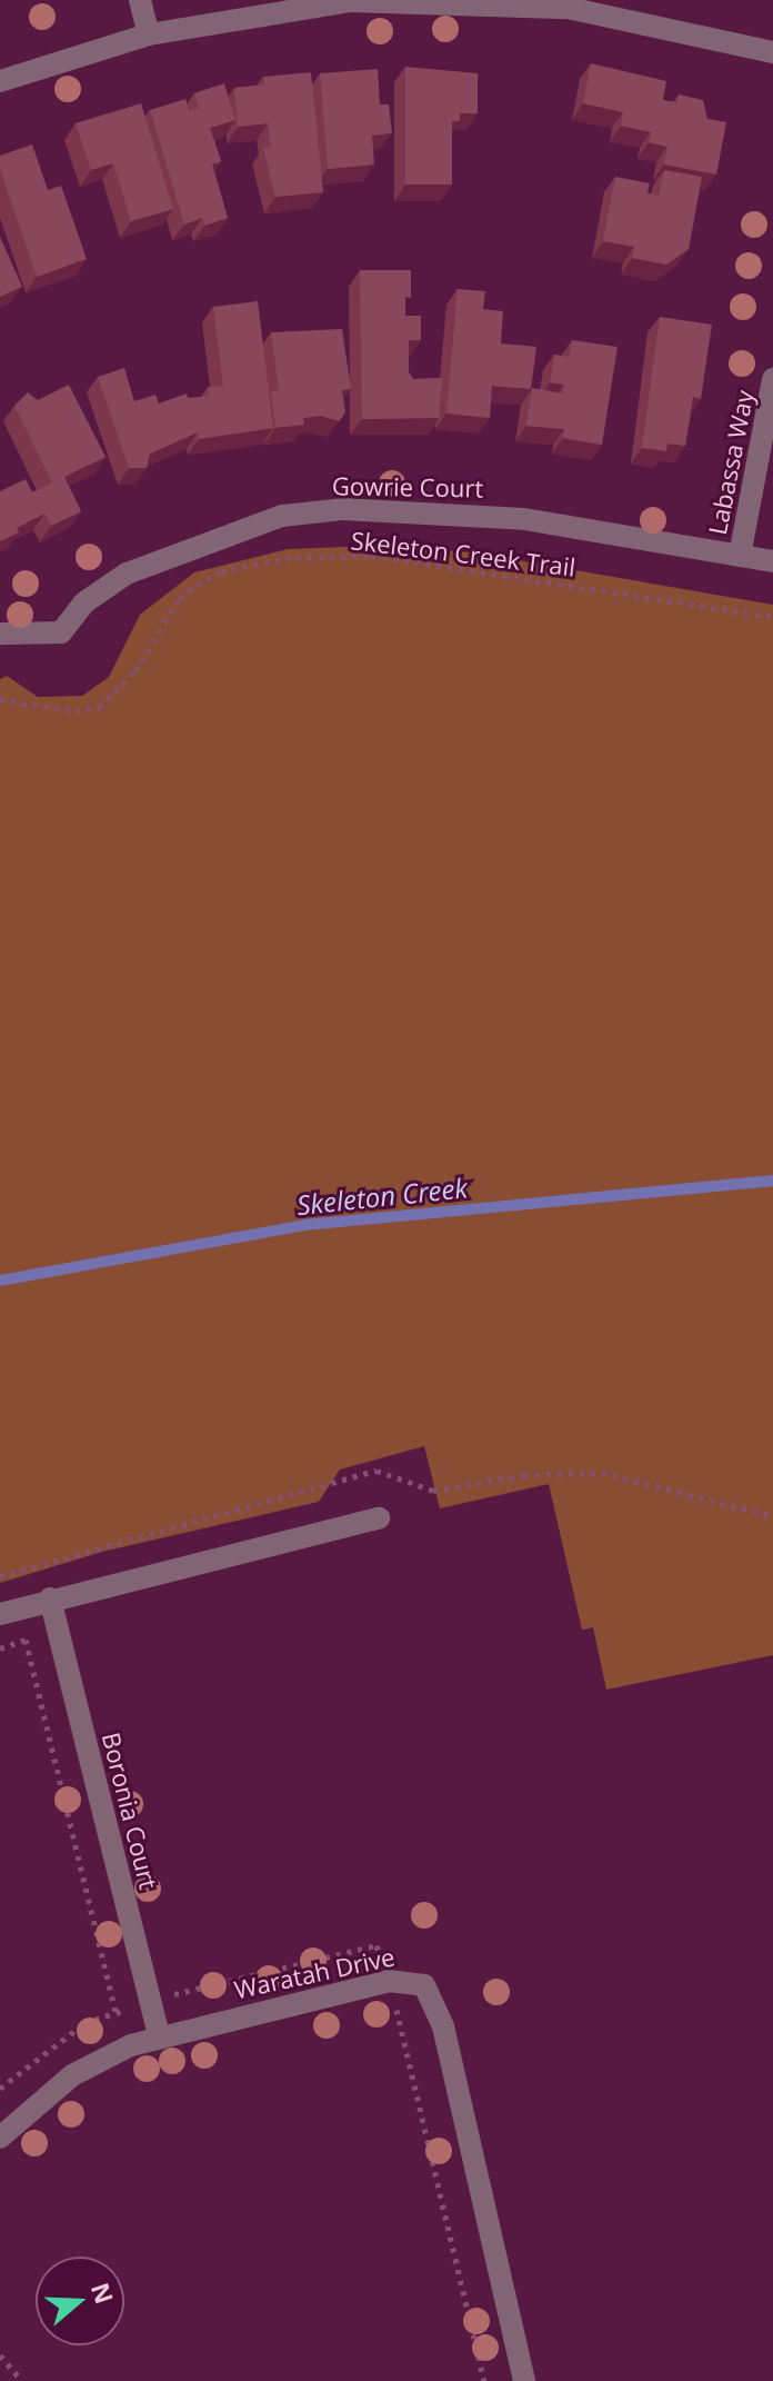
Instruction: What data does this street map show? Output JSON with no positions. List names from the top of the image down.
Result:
{
  "streets": {
    "street": [
      "Labassa Way",
      "Gowrie Court",
      "Boronia Court",
      "Waratah Drive"
    ],
    "path": ["Skeleton Creek Trail"]
  },
  "crossings": [
    ["Labassa Way", "Gowrie Court"],
    ["Boronia Court", "Waratah Drive"]
  ],
  "water": ["Skeleton Creek"],
  "north": "right"
}
